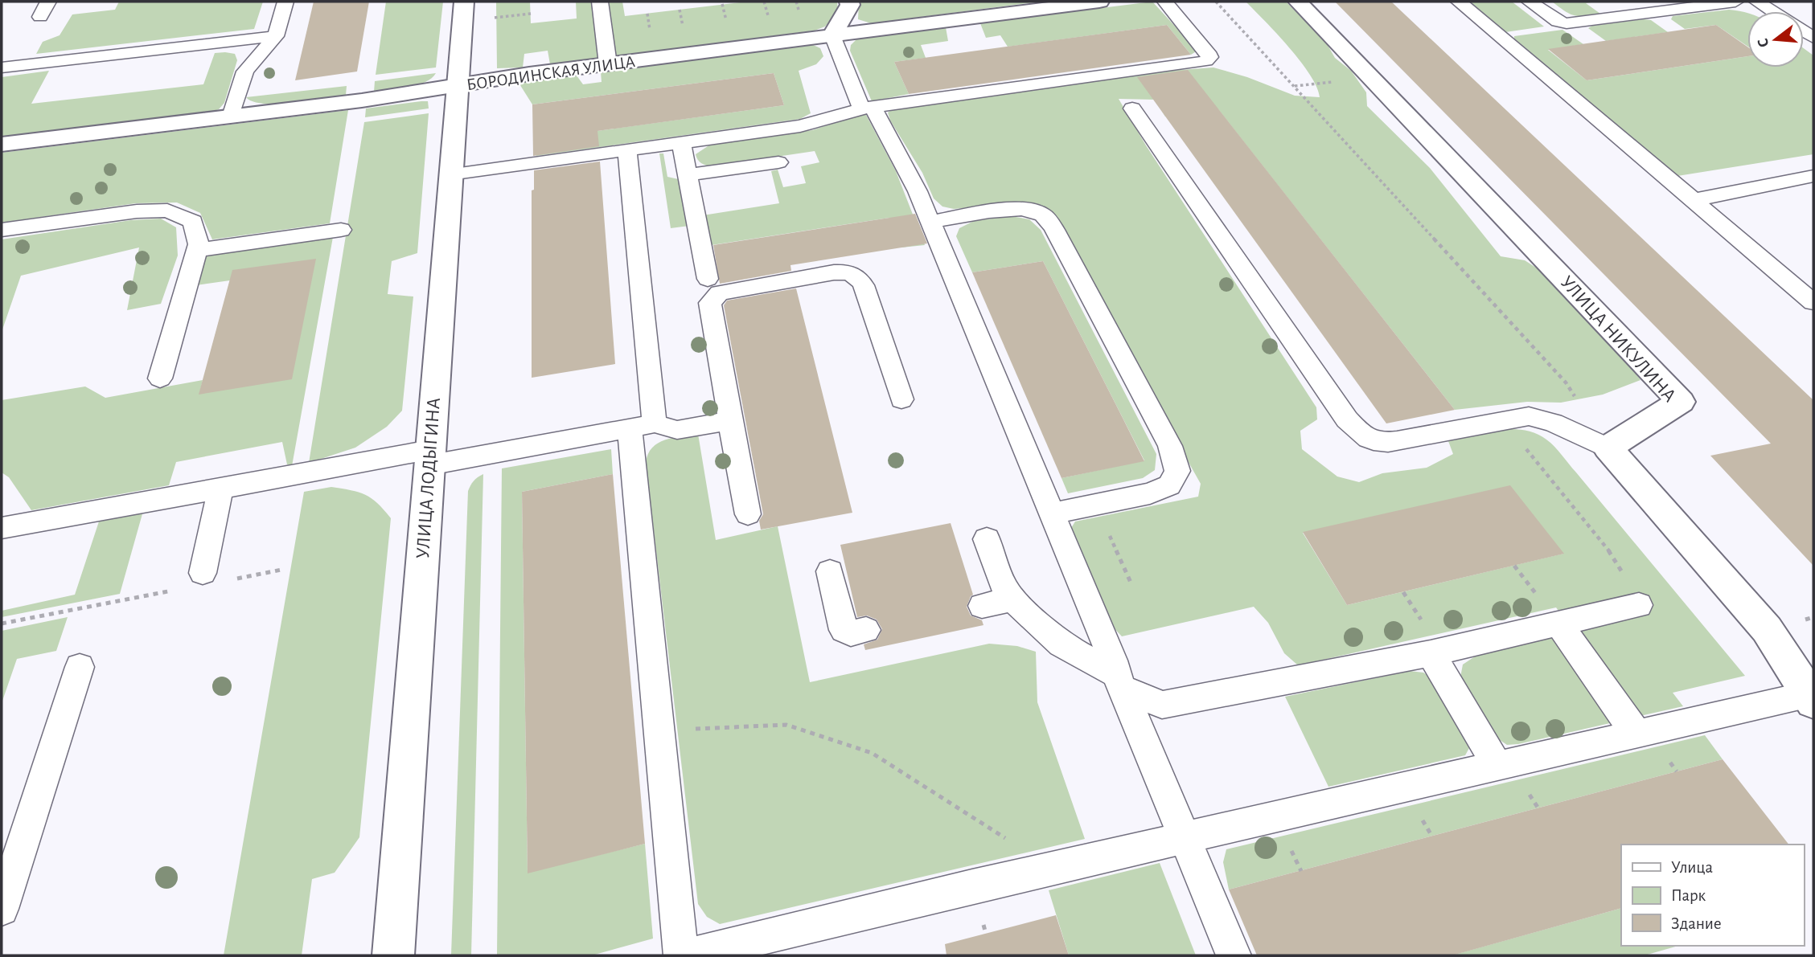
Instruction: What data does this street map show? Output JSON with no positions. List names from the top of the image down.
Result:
{
  "streets": {
    "street": ["БОРОДИНСКАЯ УЛИЦА", "УЛИЦА НИКУЛИНА", "УЛИЦА ЛОДЫГИНА"]
  },
  "crossings": [
    ["БОРОДИНСКАЯ УЛИЦА", "УЛИЦА ЛОДЫГИНА"]
  ],
  "legend": ["Улица", "Парк", "Здание"],
  "north": "left"
}
